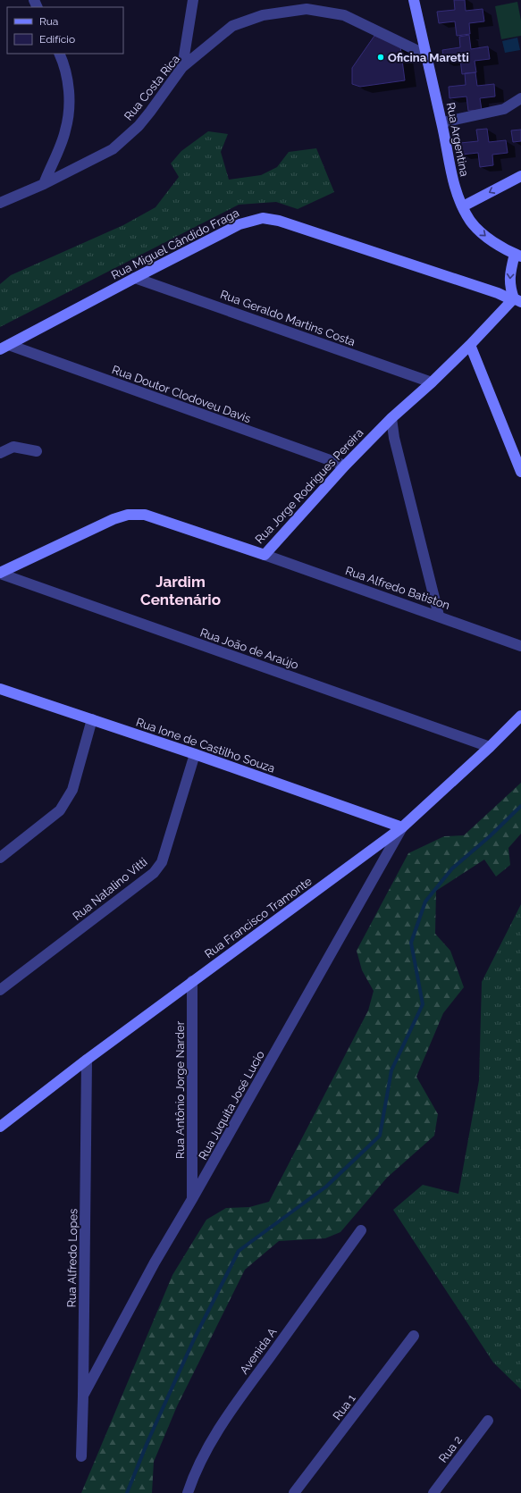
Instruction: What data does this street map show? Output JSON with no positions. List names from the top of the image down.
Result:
{
  "streets": {
    "street": [
      "Rua Costa Rica",
      "Rua Argentina",
      "Rua Miguel Cândido Fraga",
      "Rua Geraldo Martins Costa",
      "Rua Doutor Clodoveu Davis",
      "Rua Jorge Rodrigues Pereira",
      "Rua Alfredo Batiston",
      "Rua João de Araújo",
      "Rua Ione de Castilho Souza",
      "Rua Natalino Vitti",
      "Rua Francisco Tramonte",
      "Rua Antônio Jorge Narder",
      "Rua Juquita José Lucio",
      "Rua Alfredo Lopes",
      "Avenida A",
      "Rua 1",
      "Rua 2"
    ]
  },
  "crossings": [
    ["Rua Costa Rica", "Rua Argentina"],
    ["Rua Miguel Cândido Fraga", "Rua Geraldo Martins Costa"],
    ["Rua Miguel Cândido Fraga", "Rua Doutor Clodoveu Davis"],
    ["Rua Miguel Cândido Fraga", "Rua Jorge Rodrigues Pereira"],
    ["Rua Geraldo Martins Costa", "Rua Jorge Rodrigues Pereira"],
    ["Rua Doutor Clodoveu Davis", "Rua Jorge Rodrigues Pereira"],
    ["Rua Jorge Rodrigues Pereira", "Rua Alfredo Batiston"],
    ["Rua Jorge Rodrigues Pereira", "Rua João de Araújo"],
    ["Rua João de Araújo", "Rua Francisco Tramonte"],
    ["Rua Ione de Castilho Souza", "Rua Natalino Vitti"],
    ["Rua Ione de Castilho Souza", "Rua Francisco Tramonte"],
    ["Rua Ione de Castilho Souza", "Rua Juquita José Lucio"],
    ["Rua Francisco Tramonte", "Rua Antônio Jorge Narder"],
    ["Rua Francisco Tramonte", "Rua Juquita José Lucio"],
    ["Rua Francisco Tramonte", "Rua Alfredo Lopes"],
    ["Rua Antônio Jorge Narder", "Rua Juquita José Lucio"],
    ["Rua Juquita José Lucio", "Rua Alfredo Lopes"]
  ],
  "districts": ["Jardim Centenário"],
  "places": ["Oficina Maretti"],
  "legend": ["Rua", "Edifício"]
}
